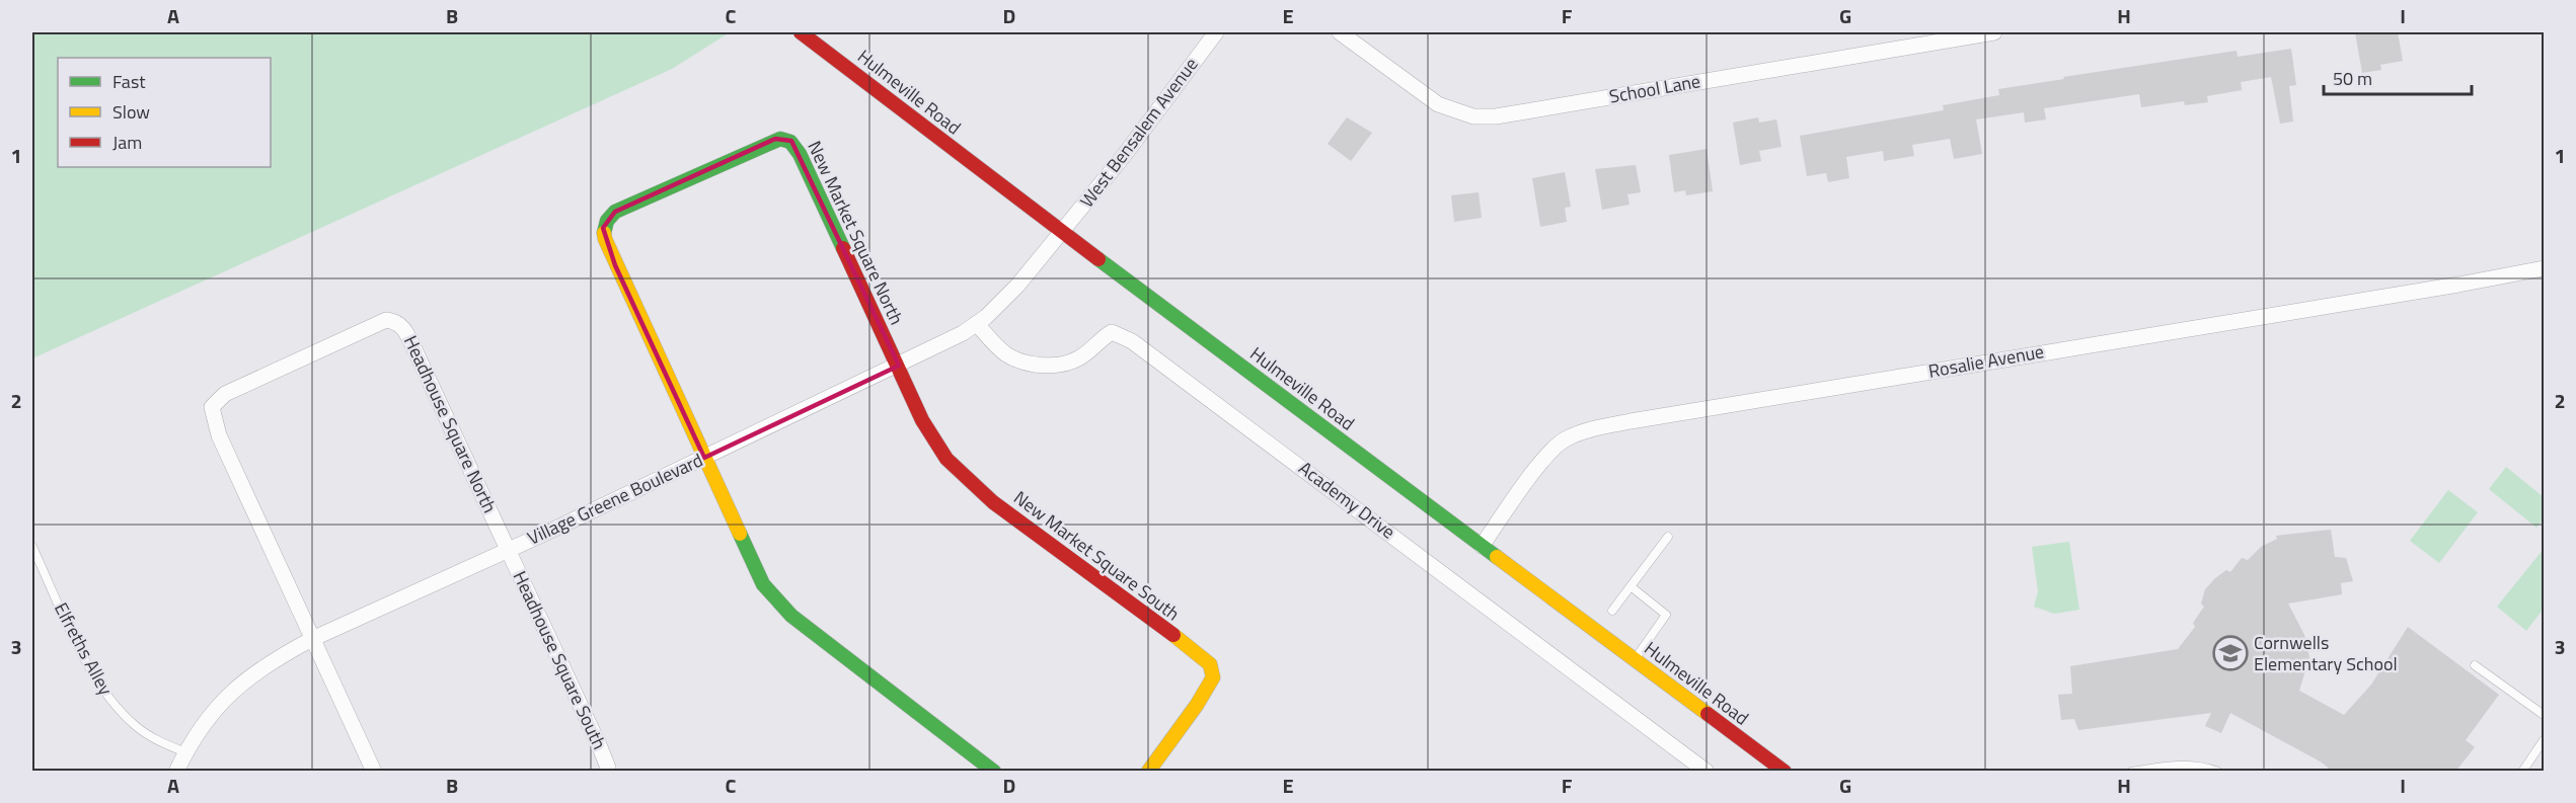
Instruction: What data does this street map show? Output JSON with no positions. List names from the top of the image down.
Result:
{
  "streets": {
    "street": [
      "School Lane",
      "Hulmeville Road",
      "West Bensalem Avenue",
      "New Market Square North",
      "Rosalie Avenue",
      "Headhouse Square North",
      "Village Greene Boulevard",
      "Academy Drive",
      "New Market Square South",
      "Headhouse Square South"
    ],
    "lane": ["Elfreths Alley"]
  },
  "crossings": [
    ["Hulmeville Road", "West Bensalem Avenue"],
    ["Hulmeville Road", "Rosalie Avenue"],
    ["Hulmeville Road", "Village Greene Boulevard"],
    ["West Bensalem Avenue", "Village Greene Boulevard"],
    ["New Market Square North", "Village Greene Boulevard"],
    ["New Market Square North", "New Market Square South"],
    ["Headhouse Square North", "Village Greene Boulevard"],
    ["Headhouse Square North", "Headhouse Square South"],
    ["Village Greene Boulevard", "Academy Drive"],
    ["Village Greene Boulevard", "New Market Square South"],
    ["Village Greene Boulevard", "Elfreths Alley"],
    ["Village Greene Boulevard", "Headhouse Square South"]
  ],
  "places": {
    "school or university": ["Cornwells Elementary School"]
  },
  "legend": ["Fast", "Slow", "Jam"],
  "scale_bar": "50 m",
  "grid": {
    "columns": [
      "A",
      "B",
      "C",
      "D",
      "E",
      "F",
      "G",
      "H",
      "I"
    ],
    "rows": ["1", "2", "3"]
  }
}
